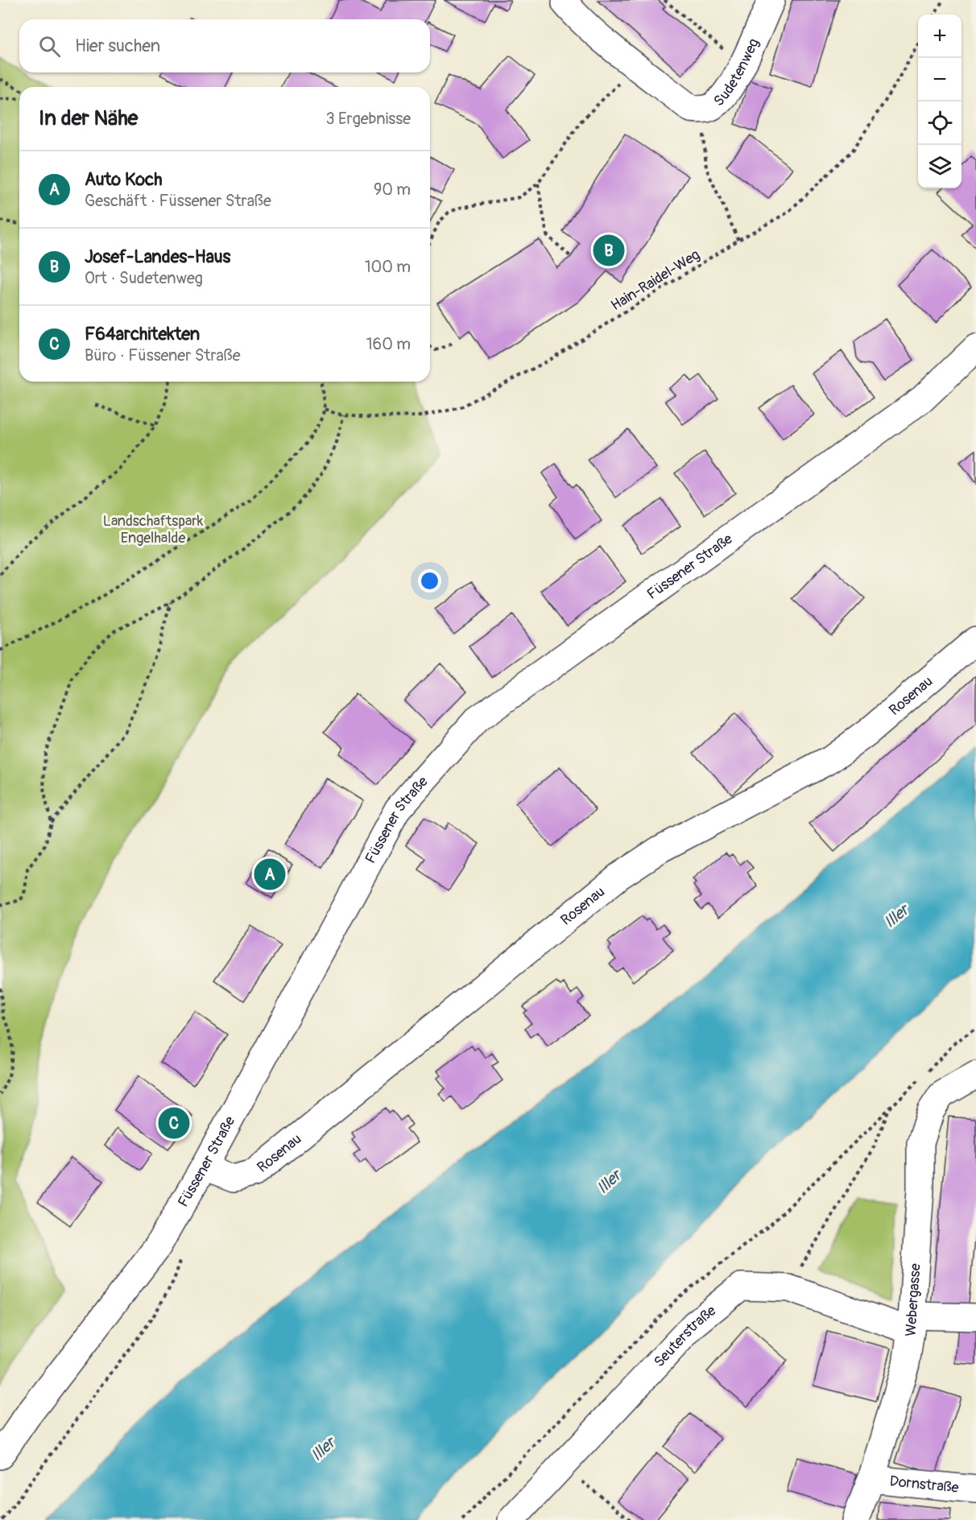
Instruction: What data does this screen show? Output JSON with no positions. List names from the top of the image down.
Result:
{
  "streets": {
    "street": [
      "Sudetenweg",
      "Füssener Straße",
      "Rosenau",
      "Webergasse",
      "Seuterstraße",
      "Dornstraße"
    ],
    "path": ["Hain-Raidel-Weg"]
  },
  "crossings": [
    ["Füssener Straße", "Rosenau"],
    ["Webergasse", "Seuterstraße"],
    ["Webergasse", "Dornstraße"]
  ],
  "water": ["Iller"],
  "parks": ["Landschaftspark Engelhalde"],
  "page": {
    "map_buttons": ["+", "−"],
    "search": "Hier suchen",
    "heading": ["In der Nähe", "3 Ergebnisse"],
    "list": [
      {
        "mark": "A",
        "name": "Auto Koch",
        "note": "Geschäft · Füssener Straße",
        "value": "90 m"
      },
      {
        "mark": "B",
        "name": "Josef-Landes-Haus",
        "note": "Ort · Sudetenweg",
        "value": "100 m"
      },
      {
        "mark": "C",
        "name": "F64architekten",
        "note": "Büro · Füssener Straße",
        "value": "160 m"
      }
    ],
    "pins": ["B", "A", "C"]
  }
}
